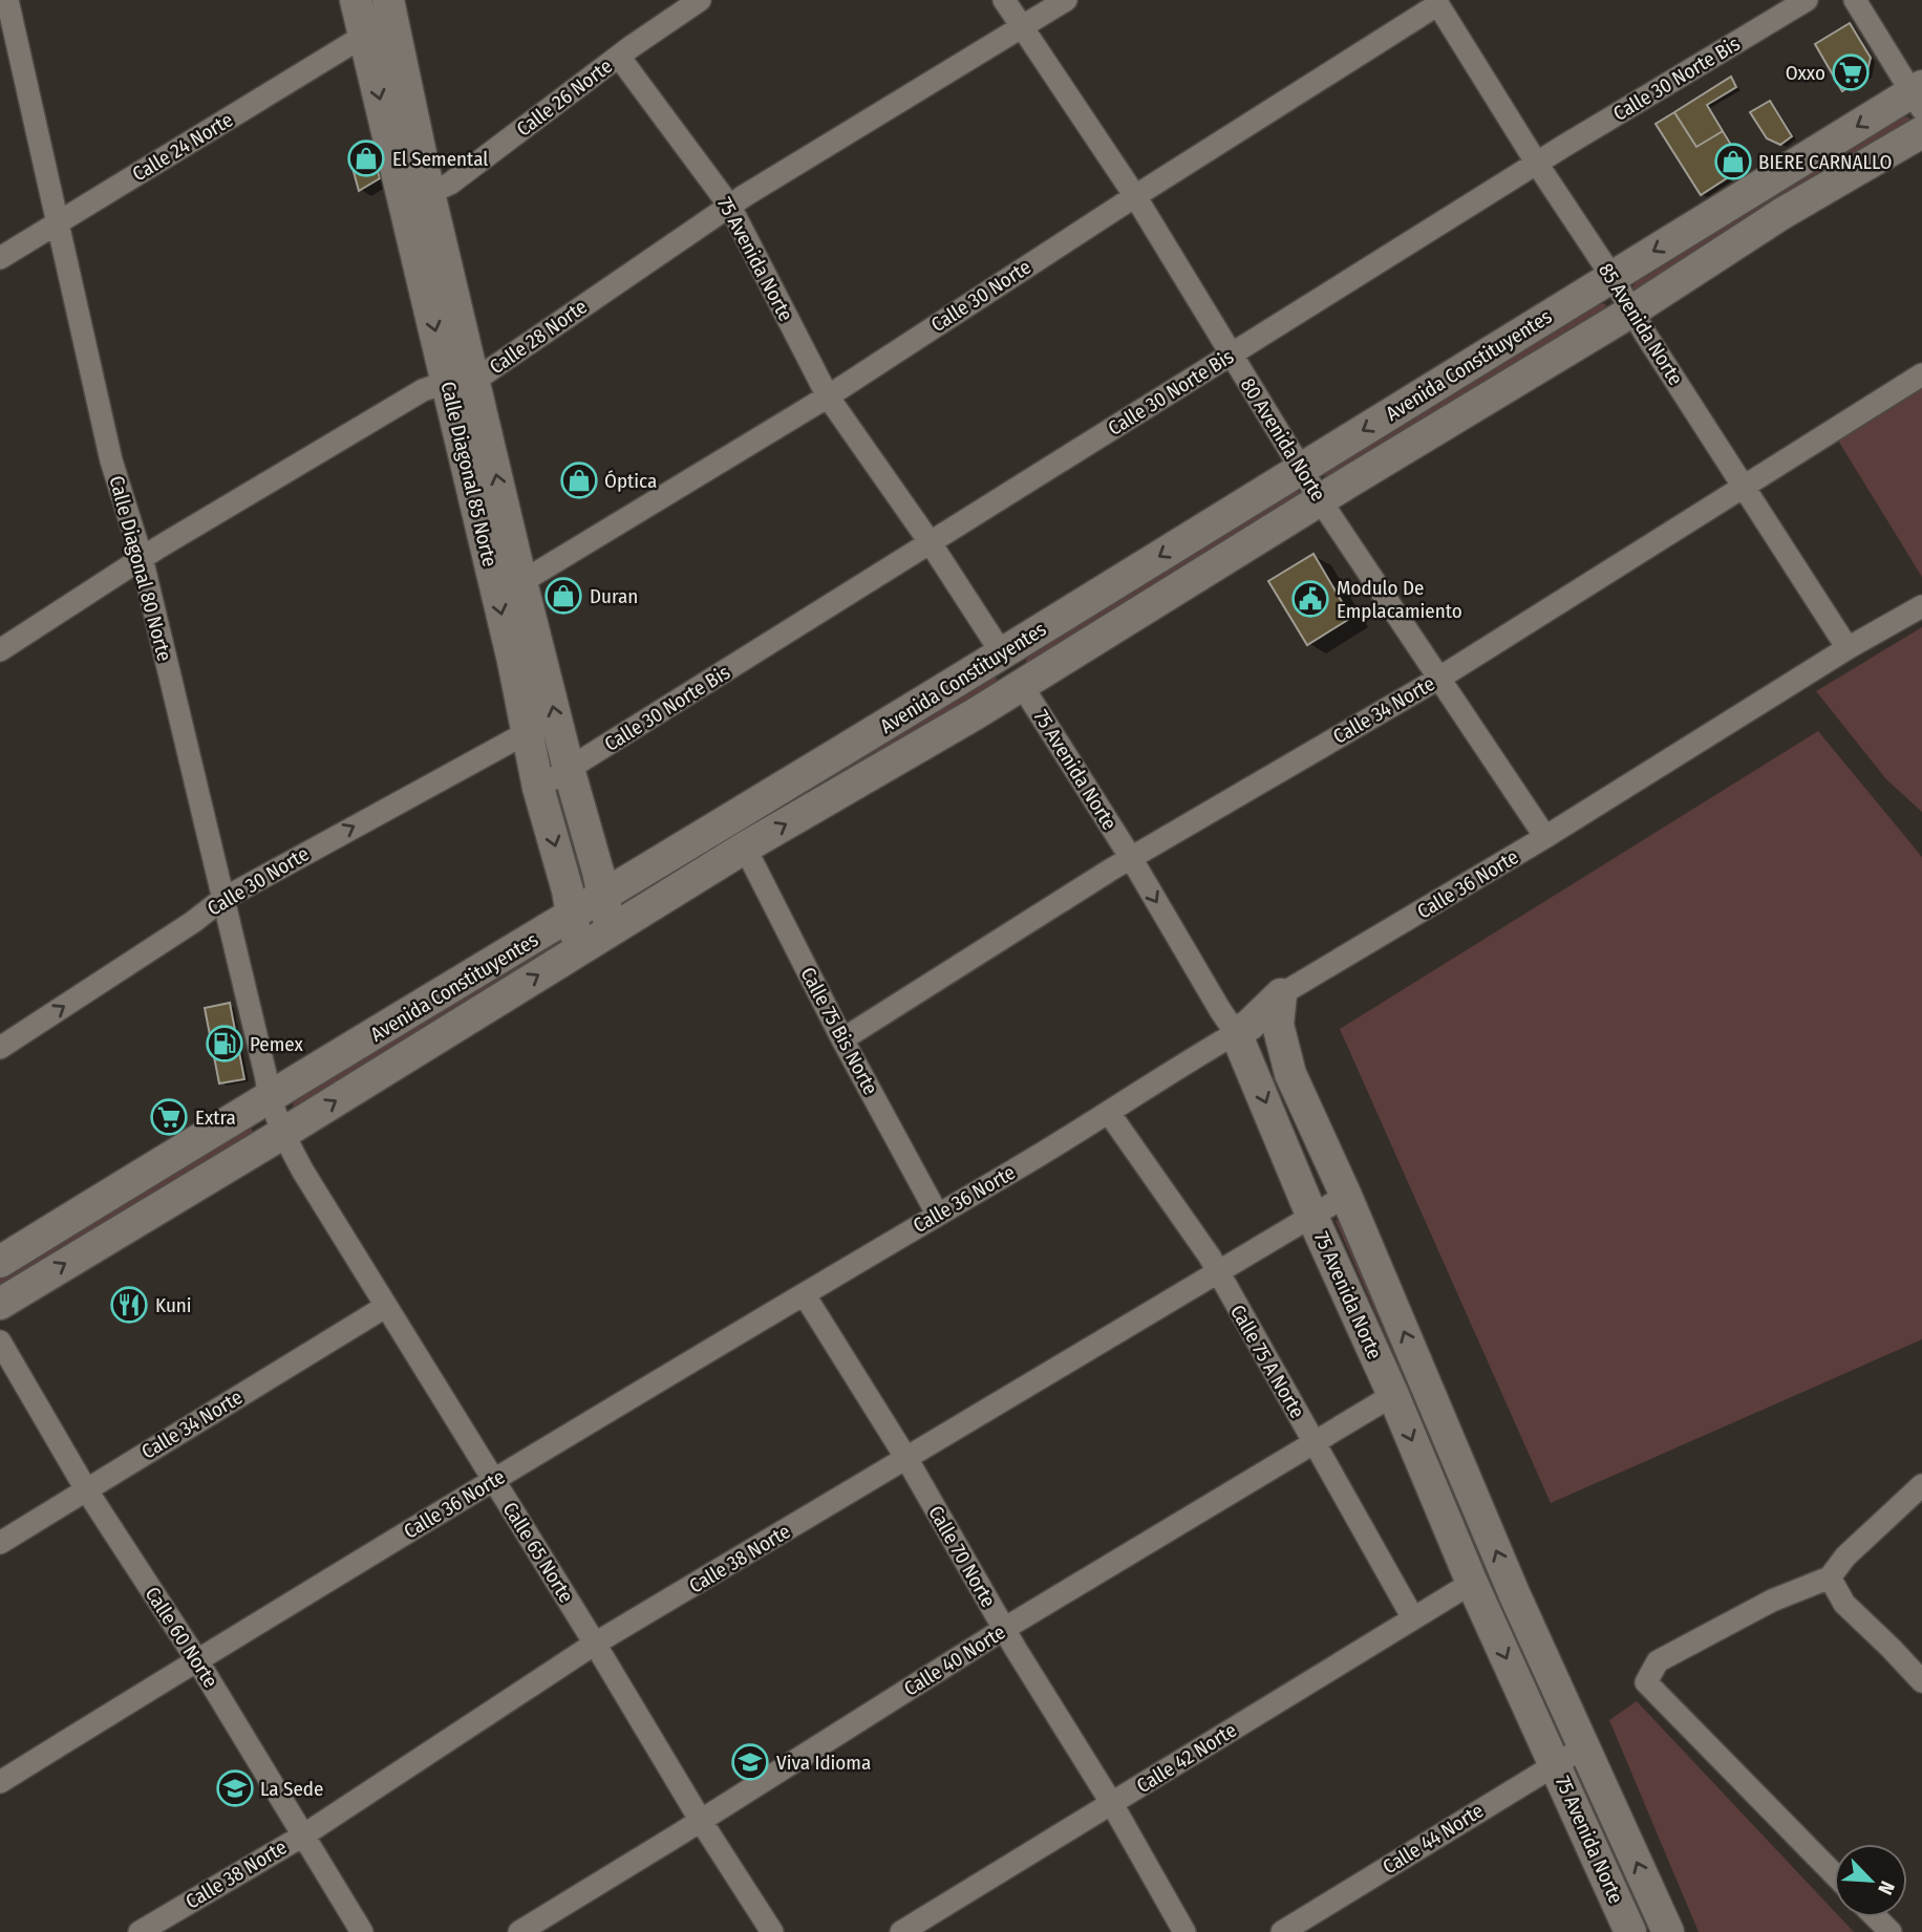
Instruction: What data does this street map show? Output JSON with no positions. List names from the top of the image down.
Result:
{
  "streets": {
    "main road": [
      "75 Avenida Norte",
      "Avenida Constituyentes",
      "Calle Diagonal 85 Norte",
      "Calle 36 Norte"
    ],
    "street": [
      "Calle 30 Norte Bis",
      "Calle 26 Norte",
      "Calle 24 Norte",
      "Calle 30 Norte",
      "85 Avenida Norte",
      "Calle 28 Norte",
      "80 Avenida Norte",
      "Calle Diagonal 80 Norte",
      "Calle 34 Norte",
      "Calle 75 Bis Norte",
      "Calle 75 A Norte",
      "Calle 65 Norte",
      "Calle 70 Norte",
      "Calle 38 Norte",
      "Calle 60 Norte",
      "Calle 40 Norte",
      "Calle 42 Norte",
      "Calle 44 Norte"
    ]
  },
  "crossings": [
    ["Calle 30 Norte Bis", "75 Avenida Norte"],
    ["Calle 30 Norte Bis", "85 Avenida Norte"],
    ["Calle 30 Norte Bis", "80 Avenida Norte"],
    ["Calle 30 Norte Bis", "Calle Diagonal 85 Norte"],
    ["Calle 26 Norte", "75 Avenida Norte"],
    ["Calle 26 Norte", "Calle Diagonal 85 Norte"],
    ["Calle 24 Norte", "Calle Diagonal 85 Norte"],
    ["Calle 24 Norte", "Calle Diagonal 80 Norte"],
    ["75 Avenida Norte", "Calle 30 Norte"],
    ["75 Avenida Norte", "Calle 28 Norte"],
    ["75 Avenida Norte", "Avenida Constituyentes"],
    ["75 Avenida Norte", "Calle 34 Norte"],
    ["75 Avenida Norte", "Calle 36 Norte"],
    ["75 Avenida Norte", "Calle 38 Norte"],
    ["75 Avenida Norte", "Calle 40 Norte"],
    ["75 Avenida Norte", "Calle 42 Norte"],
    ["75 Avenida Norte", "Calle 44 Norte"],
    ["Calle 30 Norte", "85 Avenida Norte"],
    ["Calle 30 Norte", "80 Avenida Norte"],
    ["Calle 30 Norte", "Calle Diagonal 85 Norte"],
    ["Calle 30 Norte", "Calle Diagonal 80 Norte"],
    ["85 Avenida Norte", "Avenida Constituyentes"],
    ["85 Avenida Norte", "Calle 34 Norte"],
    ["85 Avenida Norte", "Calle 36 Norte"],
    ["Calle 28 Norte", "80 Avenida Norte"],
    ["Calle 28 Norte", "Calle Diagonal 85 Norte"],
    ["Calle 28 Norte", "Calle Diagonal 80 Norte"],
    ["Avenida Constituyentes", "80 Avenida Norte"],
    ["Avenida Constituyentes", "Calle Diagonal 85 Norte"],
    ["Avenida Constituyentes", "Calle Diagonal 80 Norte"],
    ["Avenida Constituyentes", "Calle 75 Bis Norte"],
    ["Avenida Constituyentes", "Calle 65 Norte"],
    ["80 Avenida Norte", "Calle 34 Norte"],
    ["80 Avenida Norte", "Calle 36 Norte"],
    ["Calle Diagonal 80 Norte", "Calle 65 Norte"],
    ["Calle 34 Norte", "Calle 75 Bis Norte"],
    ["Calle 34 Norte", "Calle 65 Norte"],
    ["Calle 34 Norte", "Calle 60 Norte"],
    ["Calle 36 Norte", "Calle 75 Bis Norte"],
    ["Calle 36 Norte", "Calle 75 A Norte"],
    ["Calle 36 Norte", "Calle 65 Norte"],
    ["Calle 36 Norte", "Calle 70 Norte"],
    ["Calle 36 Norte", "Calle 60 Norte"],
    ["Calle 75 A Norte", "Calle 38 Norte"],
    ["Calle 75 A Norte", "Calle 40 Norte"],
    ["Calle 75 A Norte", "Calle 42 Norte"],
    ["Calle 65 Norte", "Calle 38 Norte"],
    ["Calle 65 Norte", "Calle 40 Norte"],
    ["Calle 70 Norte", "Calle 38 Norte"],
    ["Calle 70 Norte", "Calle 40 Norte"],
    ["Calle 70 Norte", "Calle 42 Norte"],
    ["Calle 38 Norte", "Calle 60 Norte"]
  ],
  "one_way": ["Calle 30 Norte"],
  "places": {
    "supermarket": ["Oxxo", "Extra"],
    "shop": [
      "El Semental",
      "BIERE CARNALLO",
      "Óptica",
      "Duran"
    ],
    "public building": ["Modulo De Emplacamiento"],
    "fuel station": ["Pemex"],
    "restaurant": ["Kuni"],
    "school or university": ["Viva Idioma", "La Sede"]
  },
  "north": "bottom right"
}
